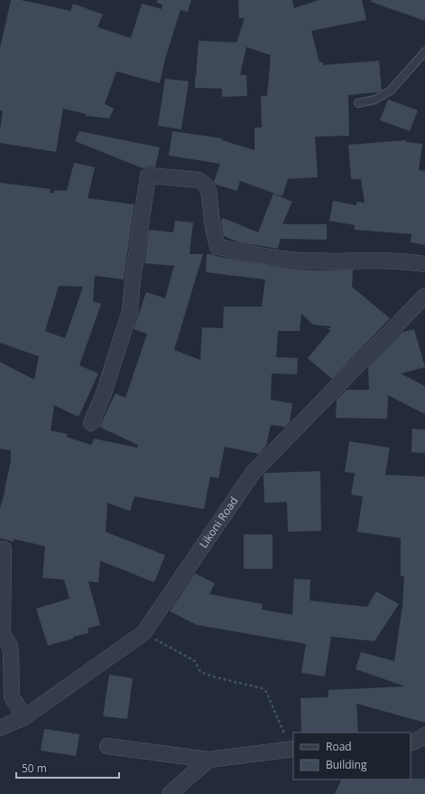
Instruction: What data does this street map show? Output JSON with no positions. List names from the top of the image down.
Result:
{
  "streets": {
    "street": ["Likoni Road"]
  },
  "legend": ["Road", "Building"],
  "scale_bar": "50 m"
}
